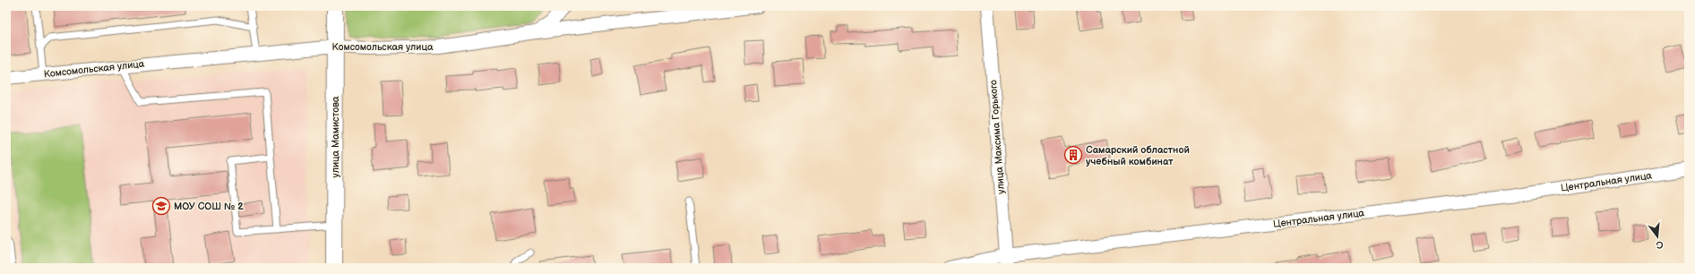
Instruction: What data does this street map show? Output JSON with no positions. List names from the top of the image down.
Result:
{
  "streets": {
    "street": [
      "Комсомольская улица",
      "улица Мамистова",
      "улица Максима Горького",
      "Центральная улица"
    ]
  },
  "crossings": [
    ["Комсомольская улица", "улица Мамистова"],
    ["улица Максима Горького", "Центральная улица"]
  ],
  "places": {
    "building": ["Самарский областной учебный комбинат"],
    "school or university": ["МОУ СОШ № 2"]
  },
  "north": "bottom"
}
